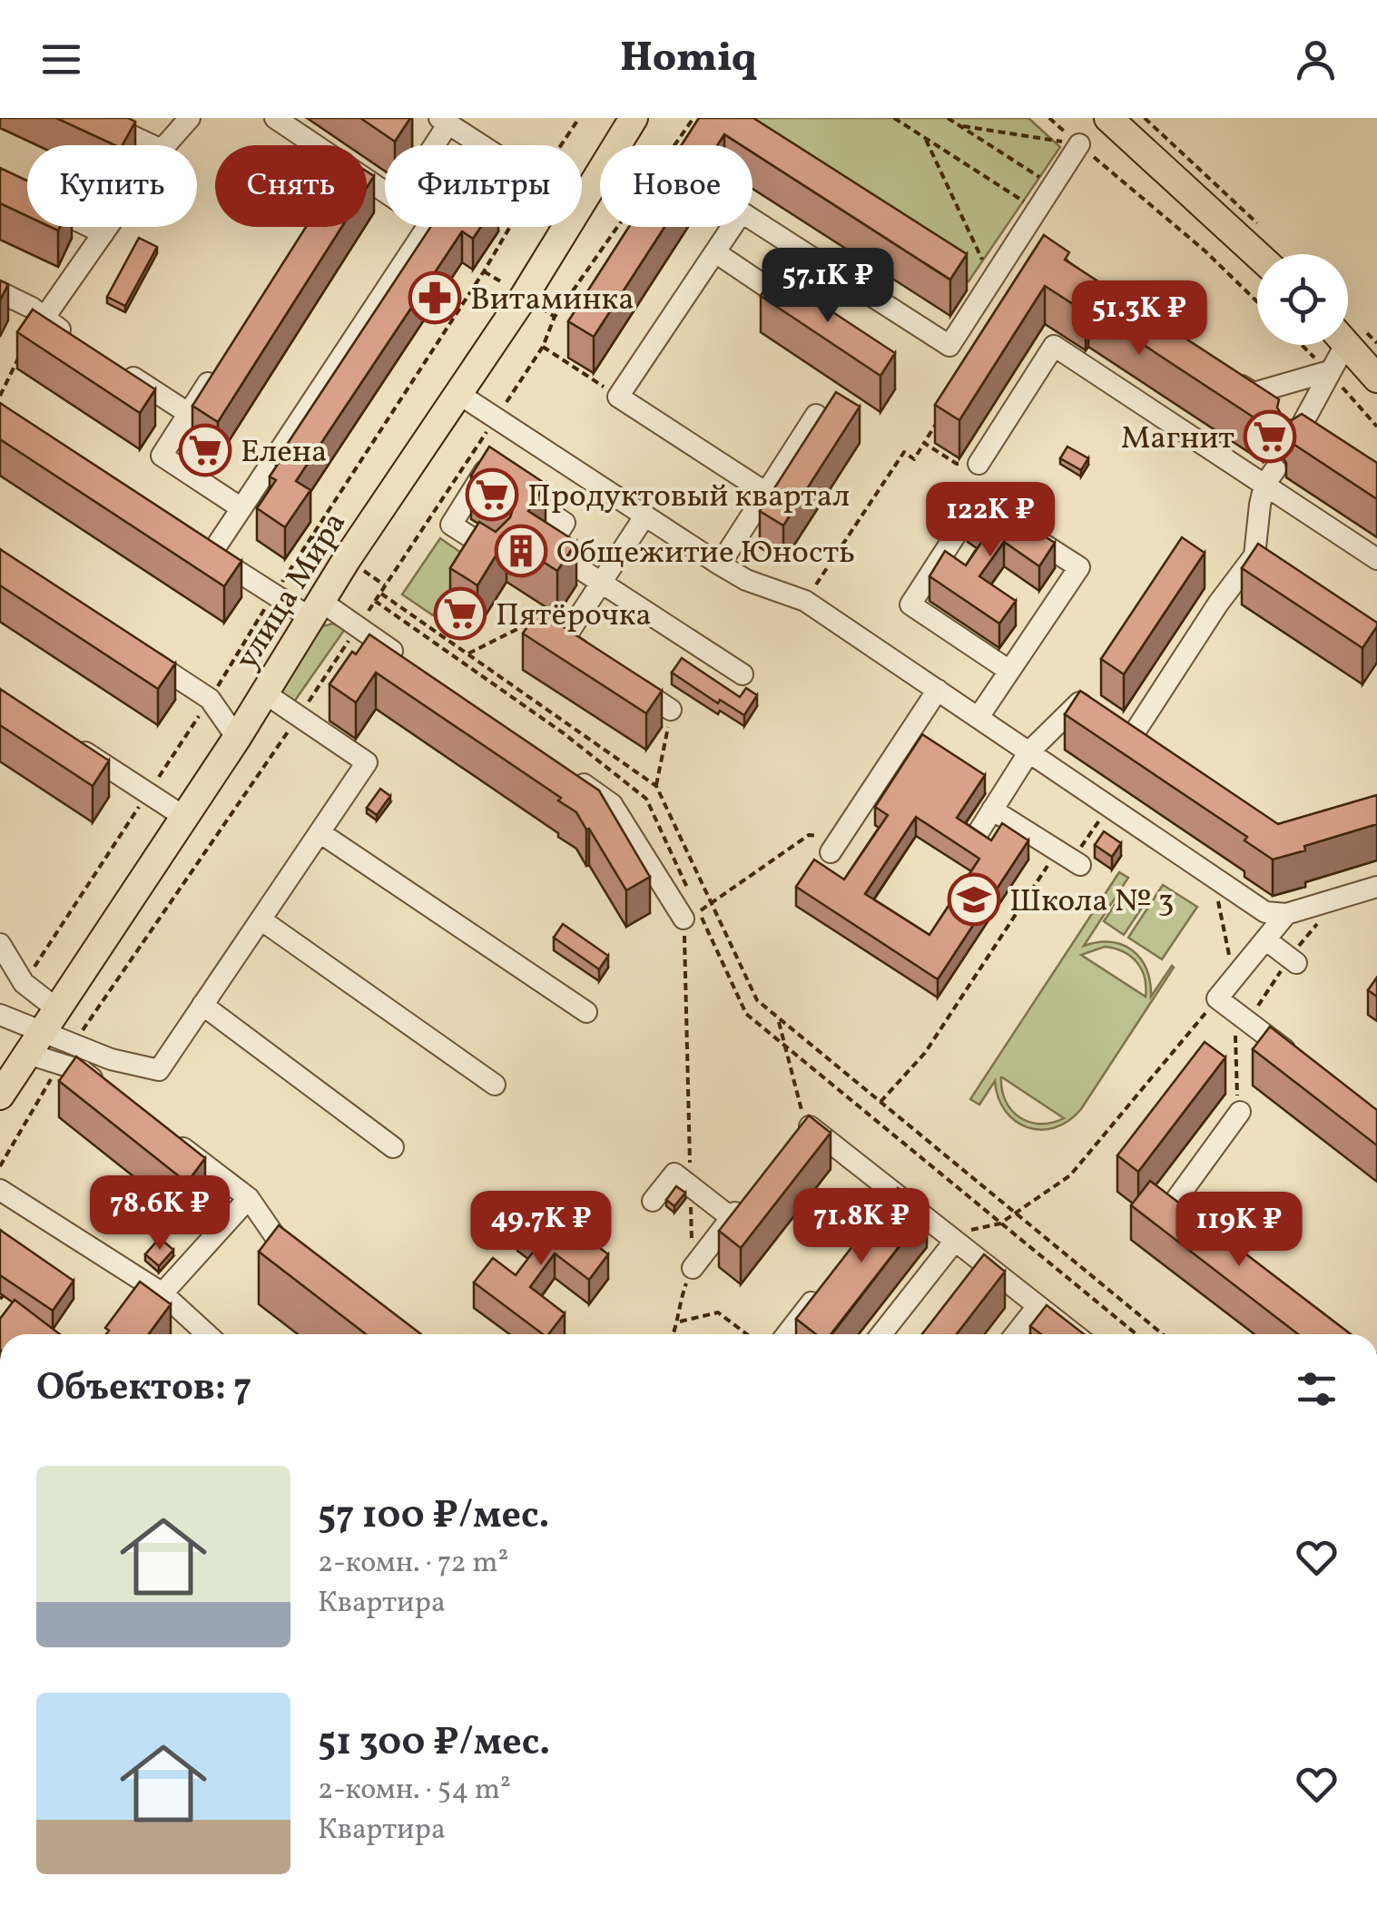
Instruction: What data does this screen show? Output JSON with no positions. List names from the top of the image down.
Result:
{
  "streets": {
    "main road": ["улица Мира"]
  },
  "places": {
    "pharmacy": ["Витаминка"],
    "supermarket": [
      "Магнит",
      "Елена",
      "Продуктовый квартал",
      "Пятёрочка"
    ],
    "building": ["Общежитие Юность"],
    "school or university": ["Школа № 3"]
  },
  "page": {
    "header": "Homiq",
    "chip": [
      "Купить",
      "Снять",
      "Фильтры",
      "Новое"
    ],
    "price": [
      "57.1K ₽",
      "51.3K ₽",
      "122K ₽",
      "78.6K ₽",
      "71.8K ₽",
      "49.7K ₽",
      "119K ₽"
    ],
    "heading": "Объектов: 7",
    "list": [
      {
        "name": "57 100 ₽/мес.",
        "note": "2-комн. · 72 m² · Квартира"
      },
      {
        "name": "51 300 ₽/мес.",
        "note": "2-комн. · 54 m² · Квартира"
      }
    ]
  }
}
